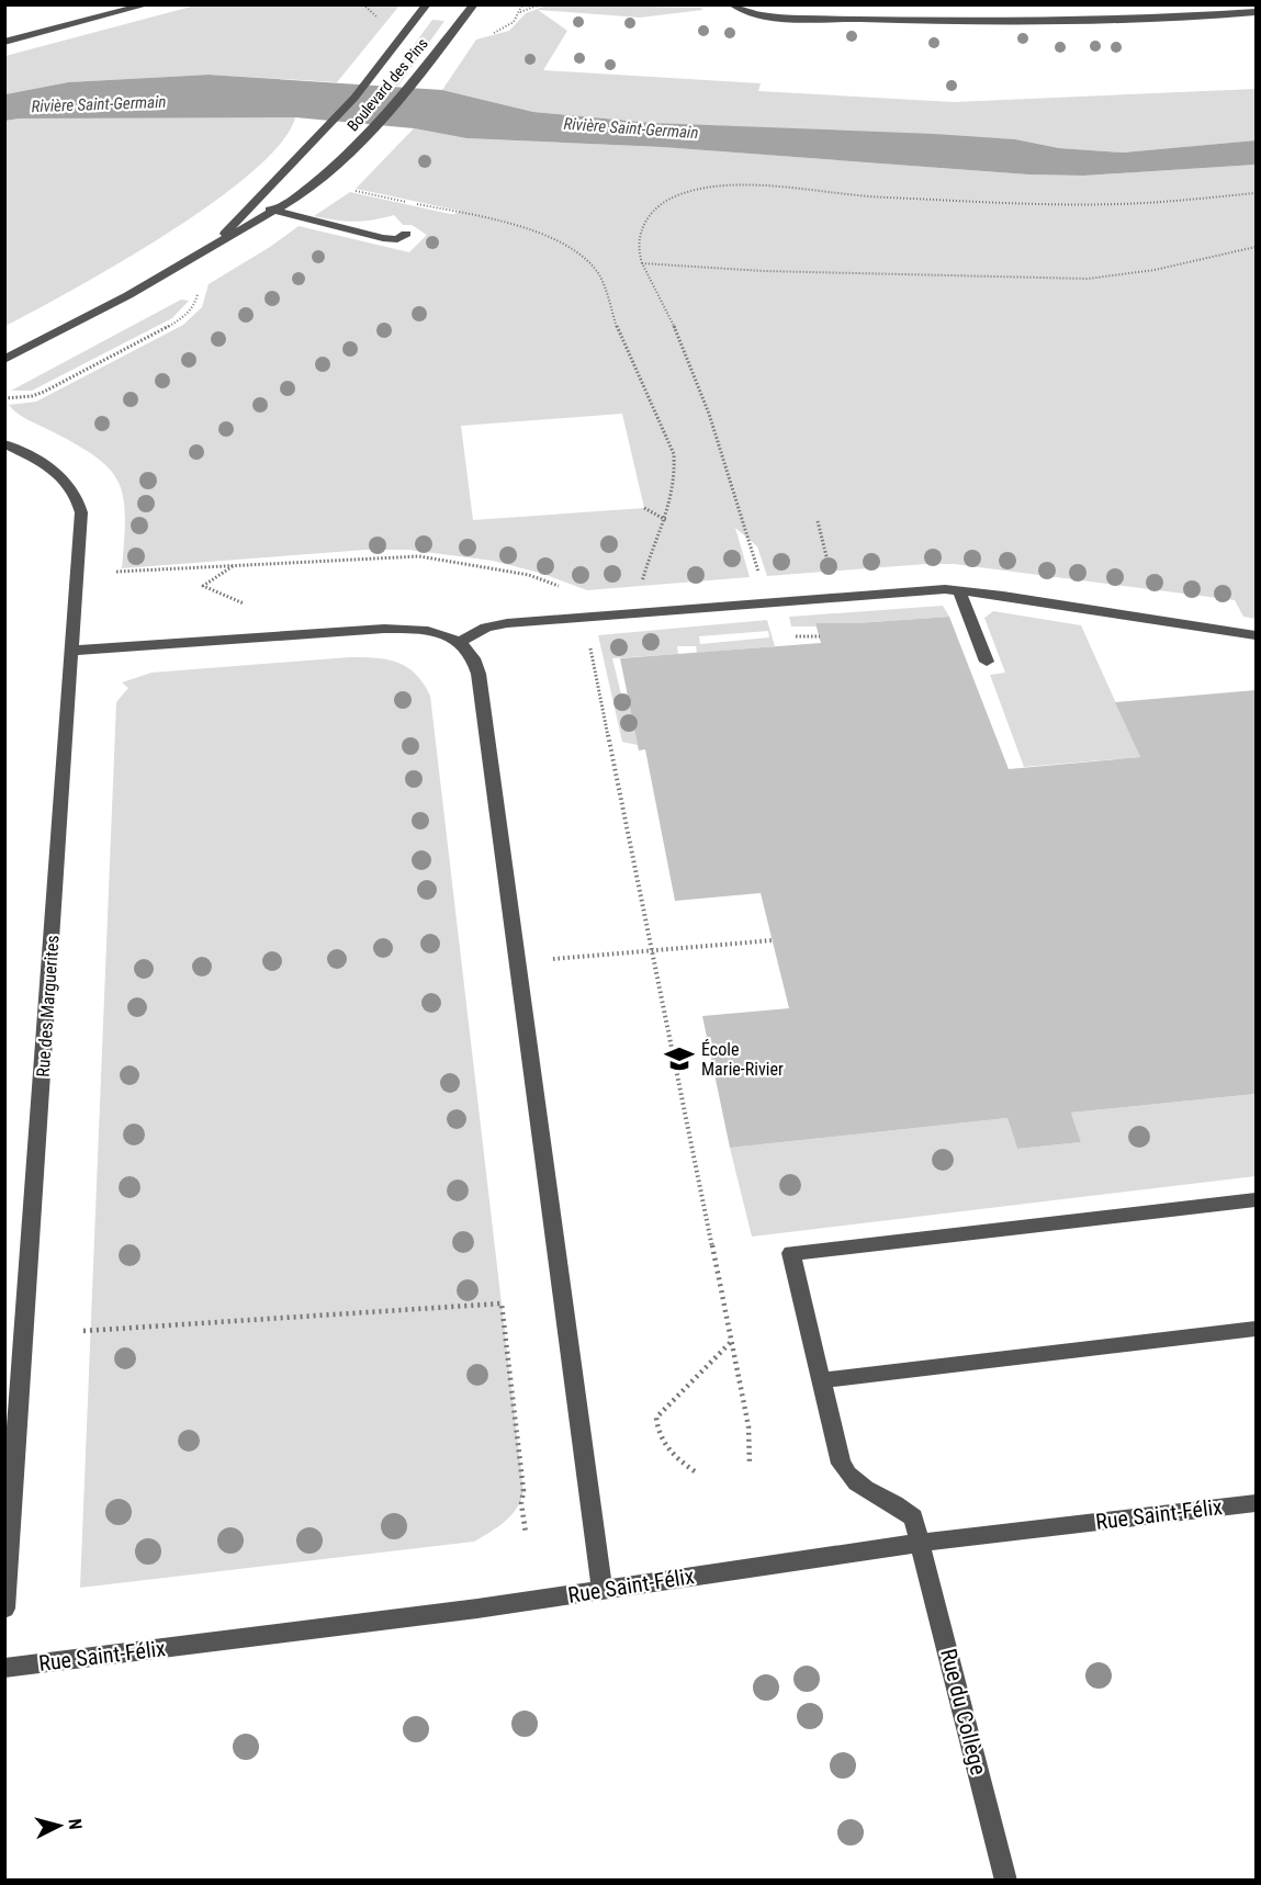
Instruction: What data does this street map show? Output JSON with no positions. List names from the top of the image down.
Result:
{
  "streets": {
    "street": [
      "Boulevard des Pins",
      "Rue des Marguerites",
      "Rue Saint-Félix",
      "Rue du Collège"
    ]
  },
  "crossings": [
    ["Rue Saint-Félix", "Rue du Collège"]
  ],
  "water": ["Rivière Saint-Germain"],
  "places": {
    "school or university": ["École Marie-Rivier"]
  },
  "north": "right"
}
